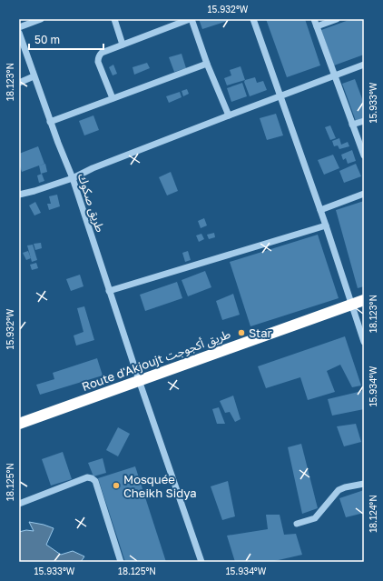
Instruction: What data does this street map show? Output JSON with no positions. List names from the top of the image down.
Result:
{
  "streets": {
    "highway": ["Route d'Akjoujt طريق أكجوجت"],
    "street": ["طريق صكوك"]
  },
  "crossings": [
    ["طريق صكوك", "Route d'Akjoujt طريق أكجوجت"]
  ],
  "places": ["Star", "Mosquée Cheikh Sidya"],
  "scale_bar": "50 m",
  "coordinates": [
    "15.932°W",
    "18.123°N",
    "15.933°W",
    "15.934°W",
    "18.125°N",
    "18.124°N"
  ]
}
